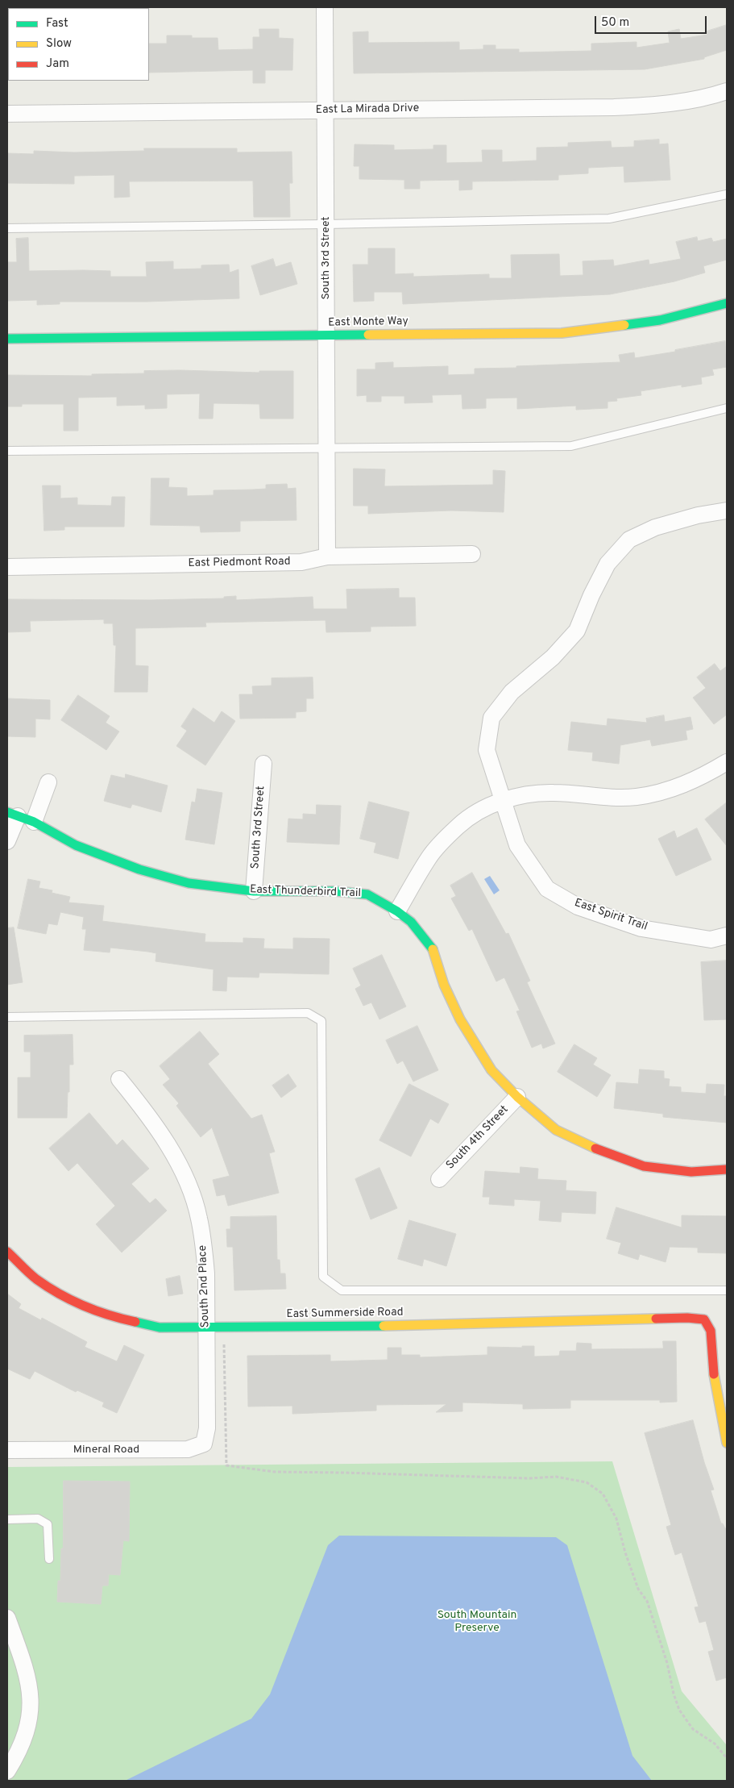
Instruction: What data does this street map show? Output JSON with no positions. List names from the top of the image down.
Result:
{
  "streets": {
    "street": [
      "East La Mirada Drive",
      "South 3rd Street",
      "East Monte Way",
      "East Piedmont Road",
      "East Thunderbird Trail",
      "East Spirit Trail",
      "South 4th Street",
      "South 2nd Place",
      "East Summerside Road",
      "Mineral Road"
    ]
  },
  "crossings": [
    ["East La Mirada Drive", "South 3rd Street"],
    ["South 3rd Street", "East Monte Way"],
    ["South 3rd Street", "East Piedmont Road"],
    ["South 3rd Street", "East Thunderbird Trail"],
    ["East Thunderbird Trail", "South 4th Street"],
    ["South 2nd Place", "East Summerside Road"],
    ["South 2nd Place", "Mineral Road"]
  ],
  "parks": ["South Mountain Preserve"],
  "legend": ["Fast", "Slow", "Jam"],
  "scale_bar": "50 m"
}
